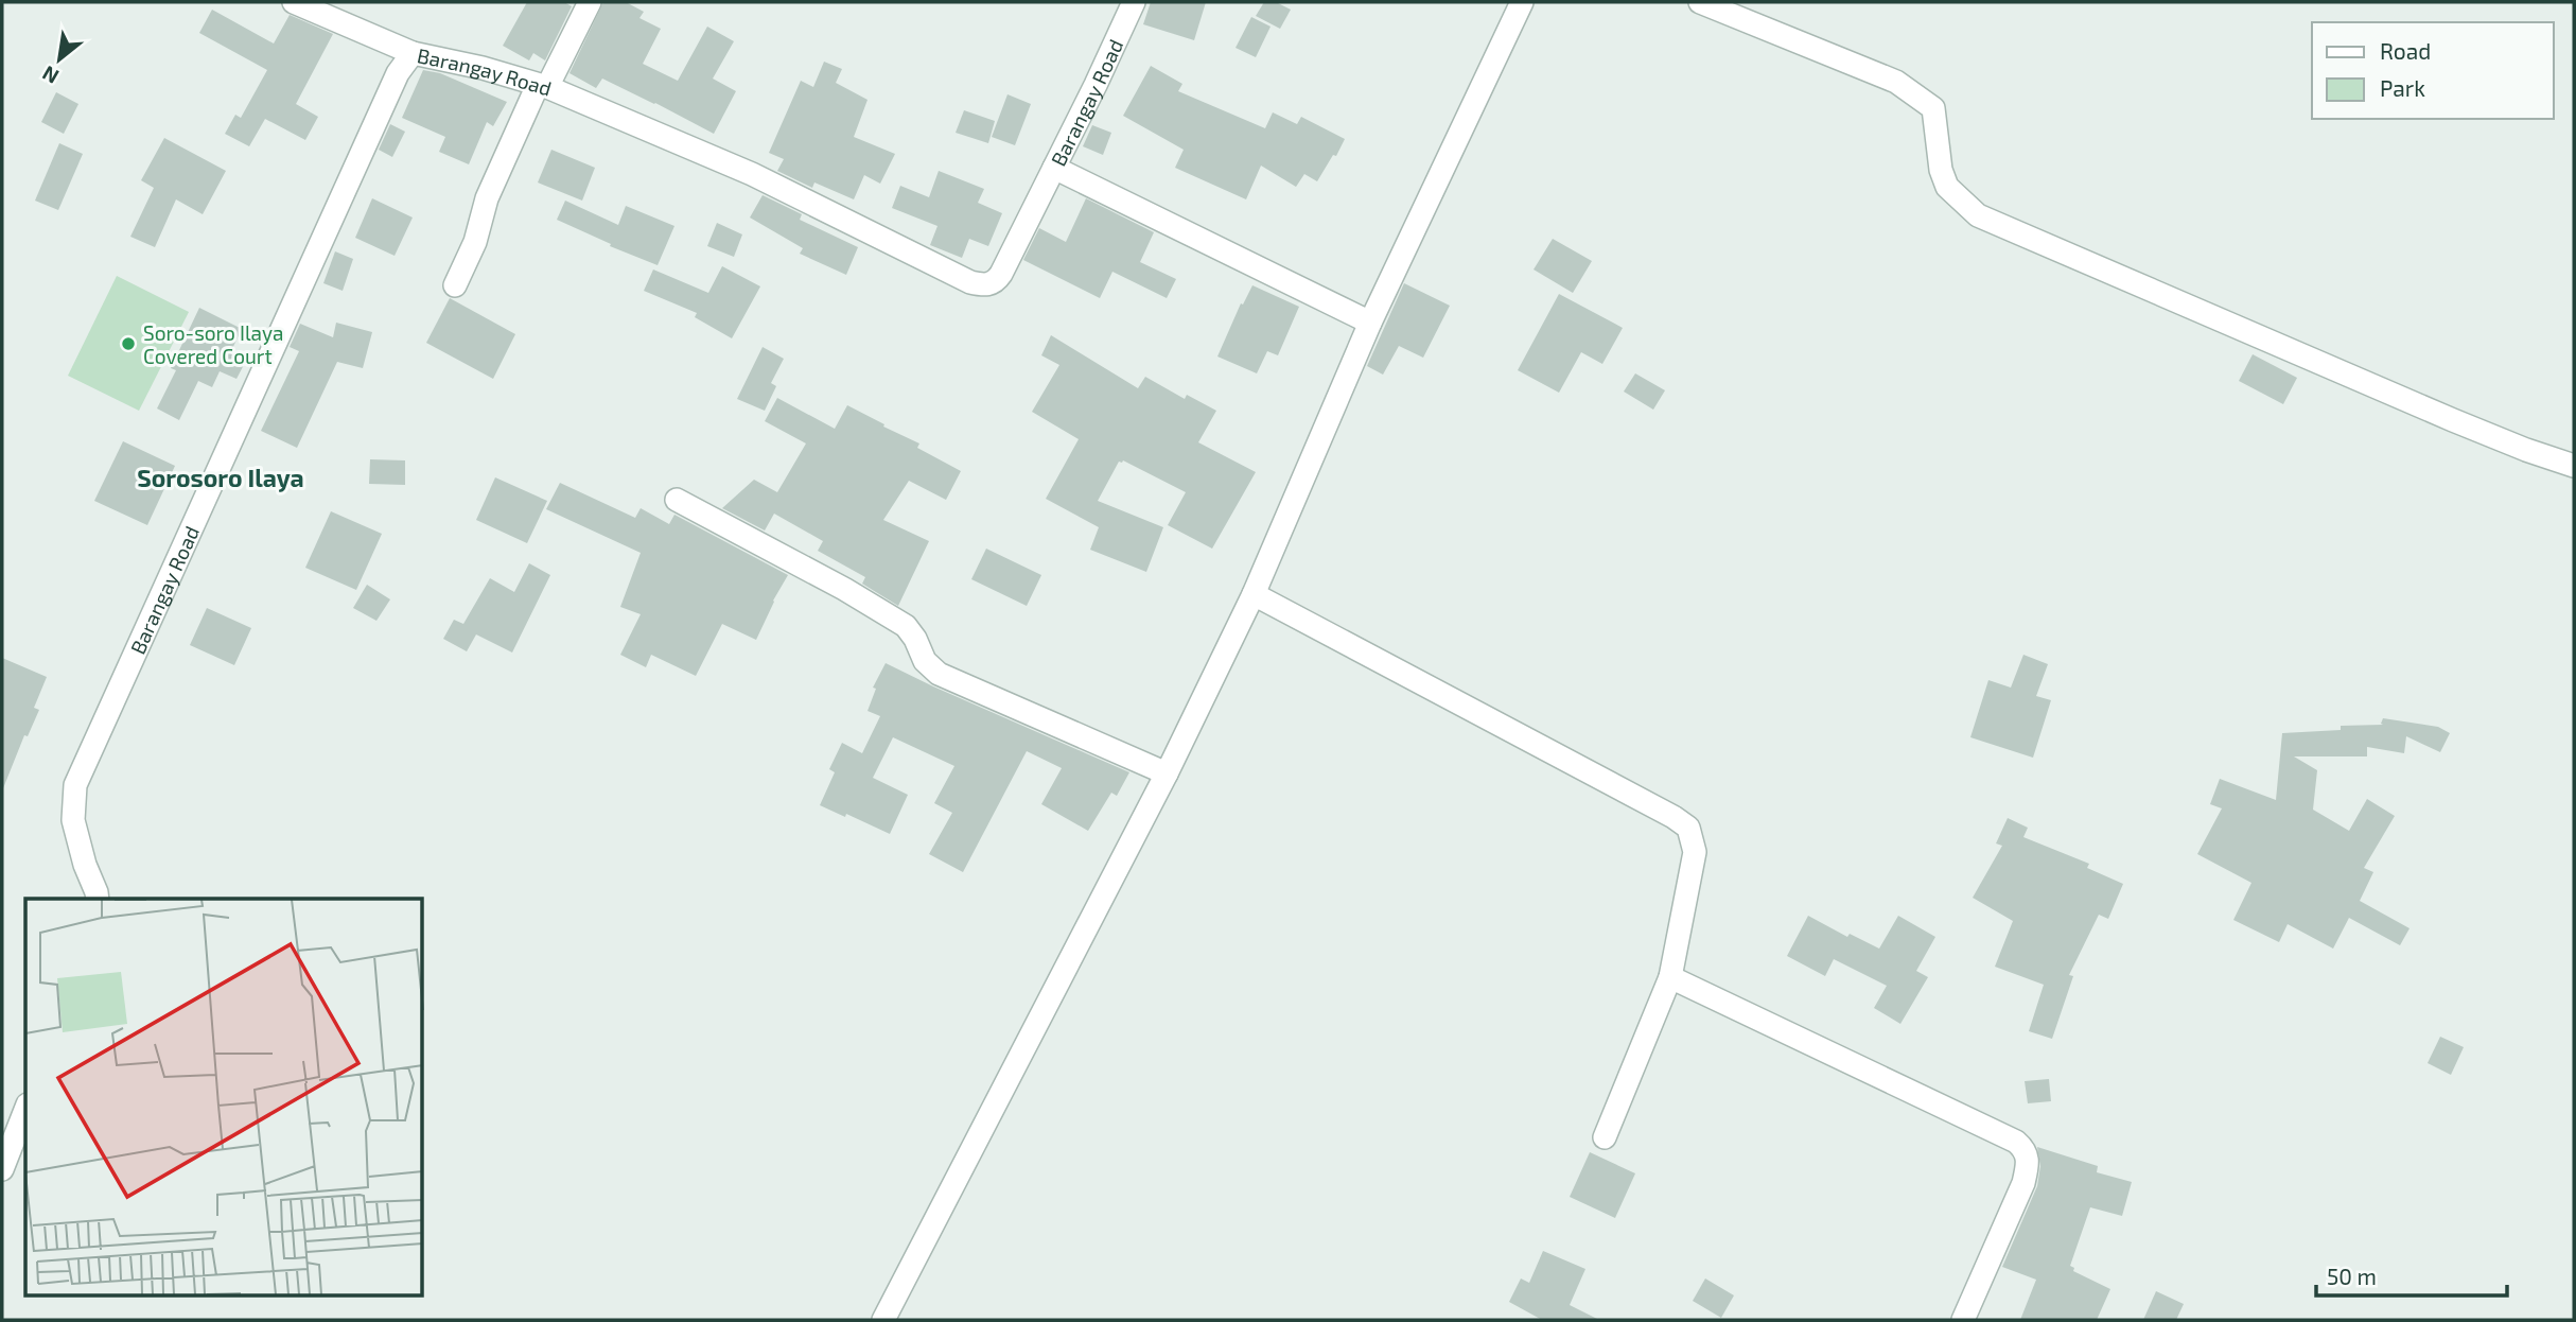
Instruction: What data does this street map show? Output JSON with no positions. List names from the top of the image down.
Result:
{
  "streets": {
    "street": ["Barangay Road"]
  },
  "districts": ["Sorosoro Ilaya"],
  "places": ["Soro-soro Ilaya Covered Court"],
  "legend": ["Road", "Park"],
  "scale_bar": "50 m",
  "north": "bottom left"
}
